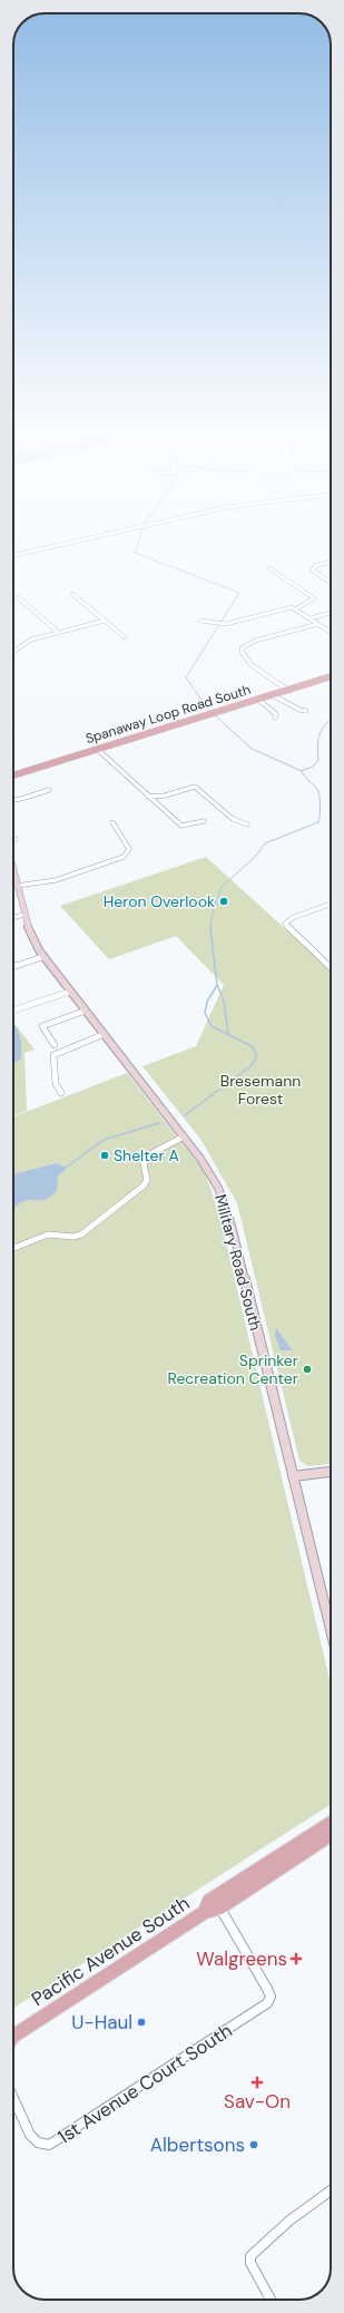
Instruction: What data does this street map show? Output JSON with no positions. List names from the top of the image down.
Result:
{
  "streets": {
    "main road": ["Spanaway Loop Road South", "Military Road South", "Pacific Avenue South"],
    "street": ["1st Avenue Court South"]
  },
  "crossings": [
    ["Pacific Avenue South", "1st Avenue Court South"]
  ],
  "parks": ["Bresemann Forest"],
  "places": {
    "other": [
      "Heron Overlook",
      "Shelter A",
      "Sprinker Recreation Center",
      "U-Haul",
      "Albertsons"
    ],
    "health": ["Walgreens", "Sav-On"]
  }
}
